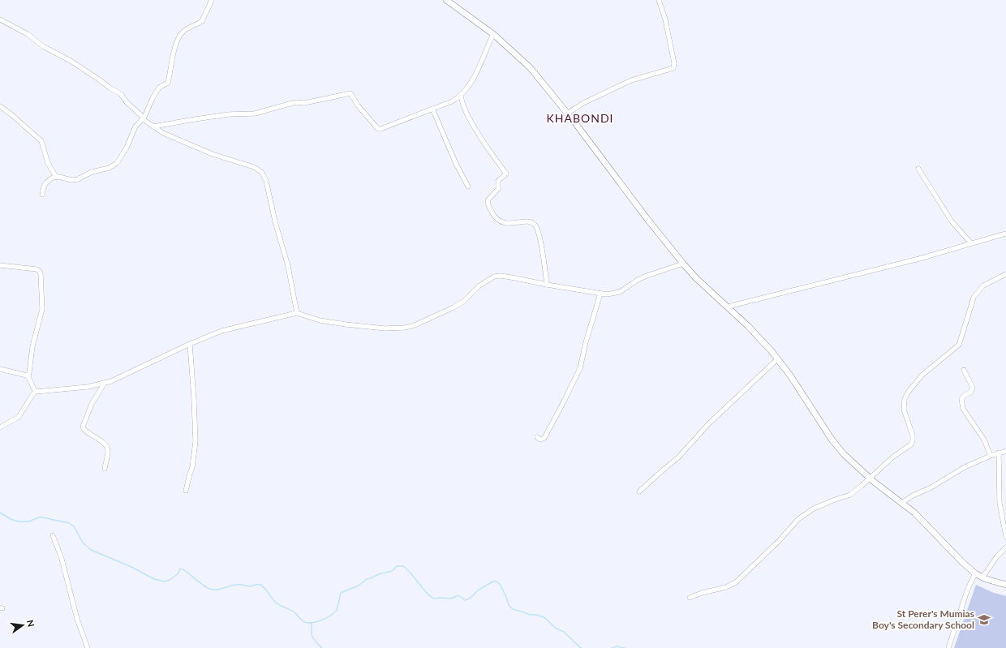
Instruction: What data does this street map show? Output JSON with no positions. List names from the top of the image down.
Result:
{
  "districts": ["KHABONDI"],
  "places": {
    "school or university": ["St Perer's Mumias Boy's Secondary School"]
  },
  "north": "right"
}
